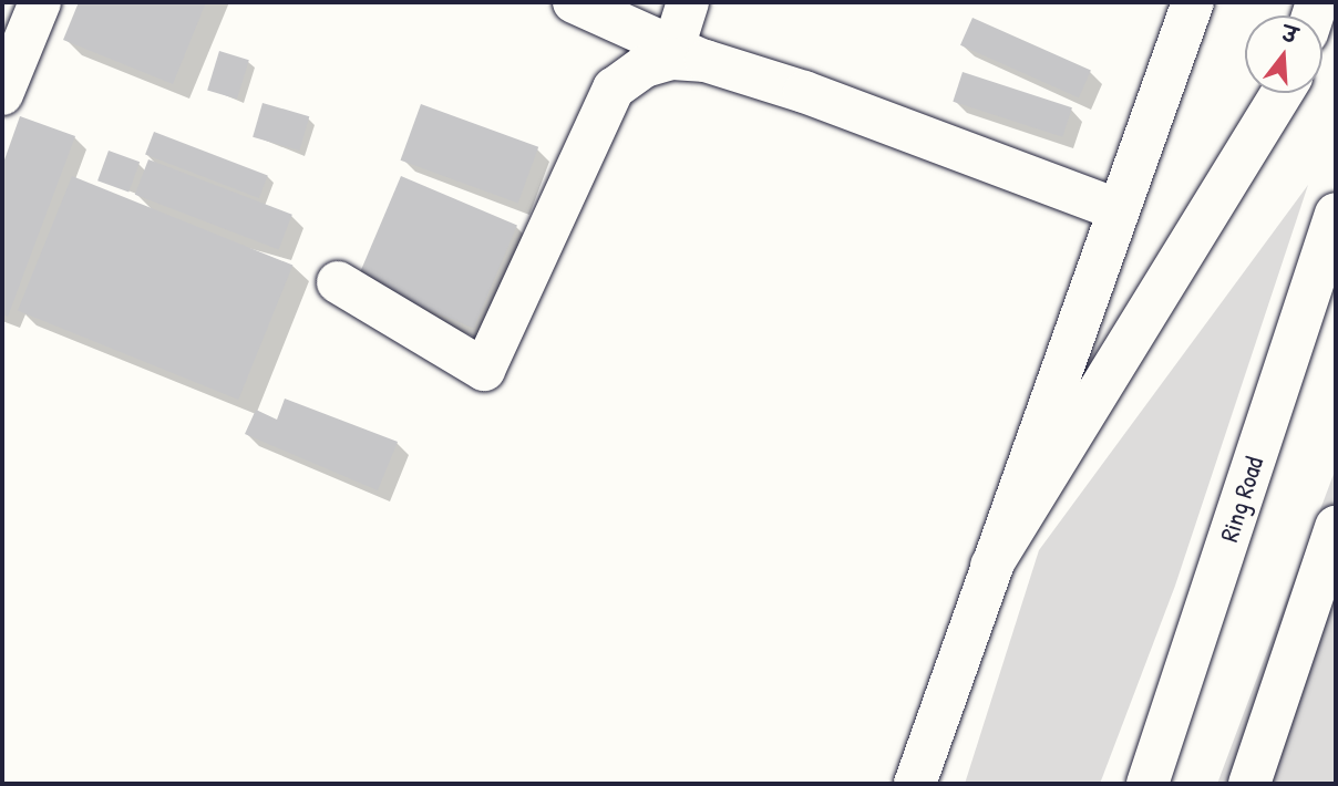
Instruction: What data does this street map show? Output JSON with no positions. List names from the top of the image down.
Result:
{
  "streets": {
    "street": ["Ring Road"]
  },
  "north": "top"
}
